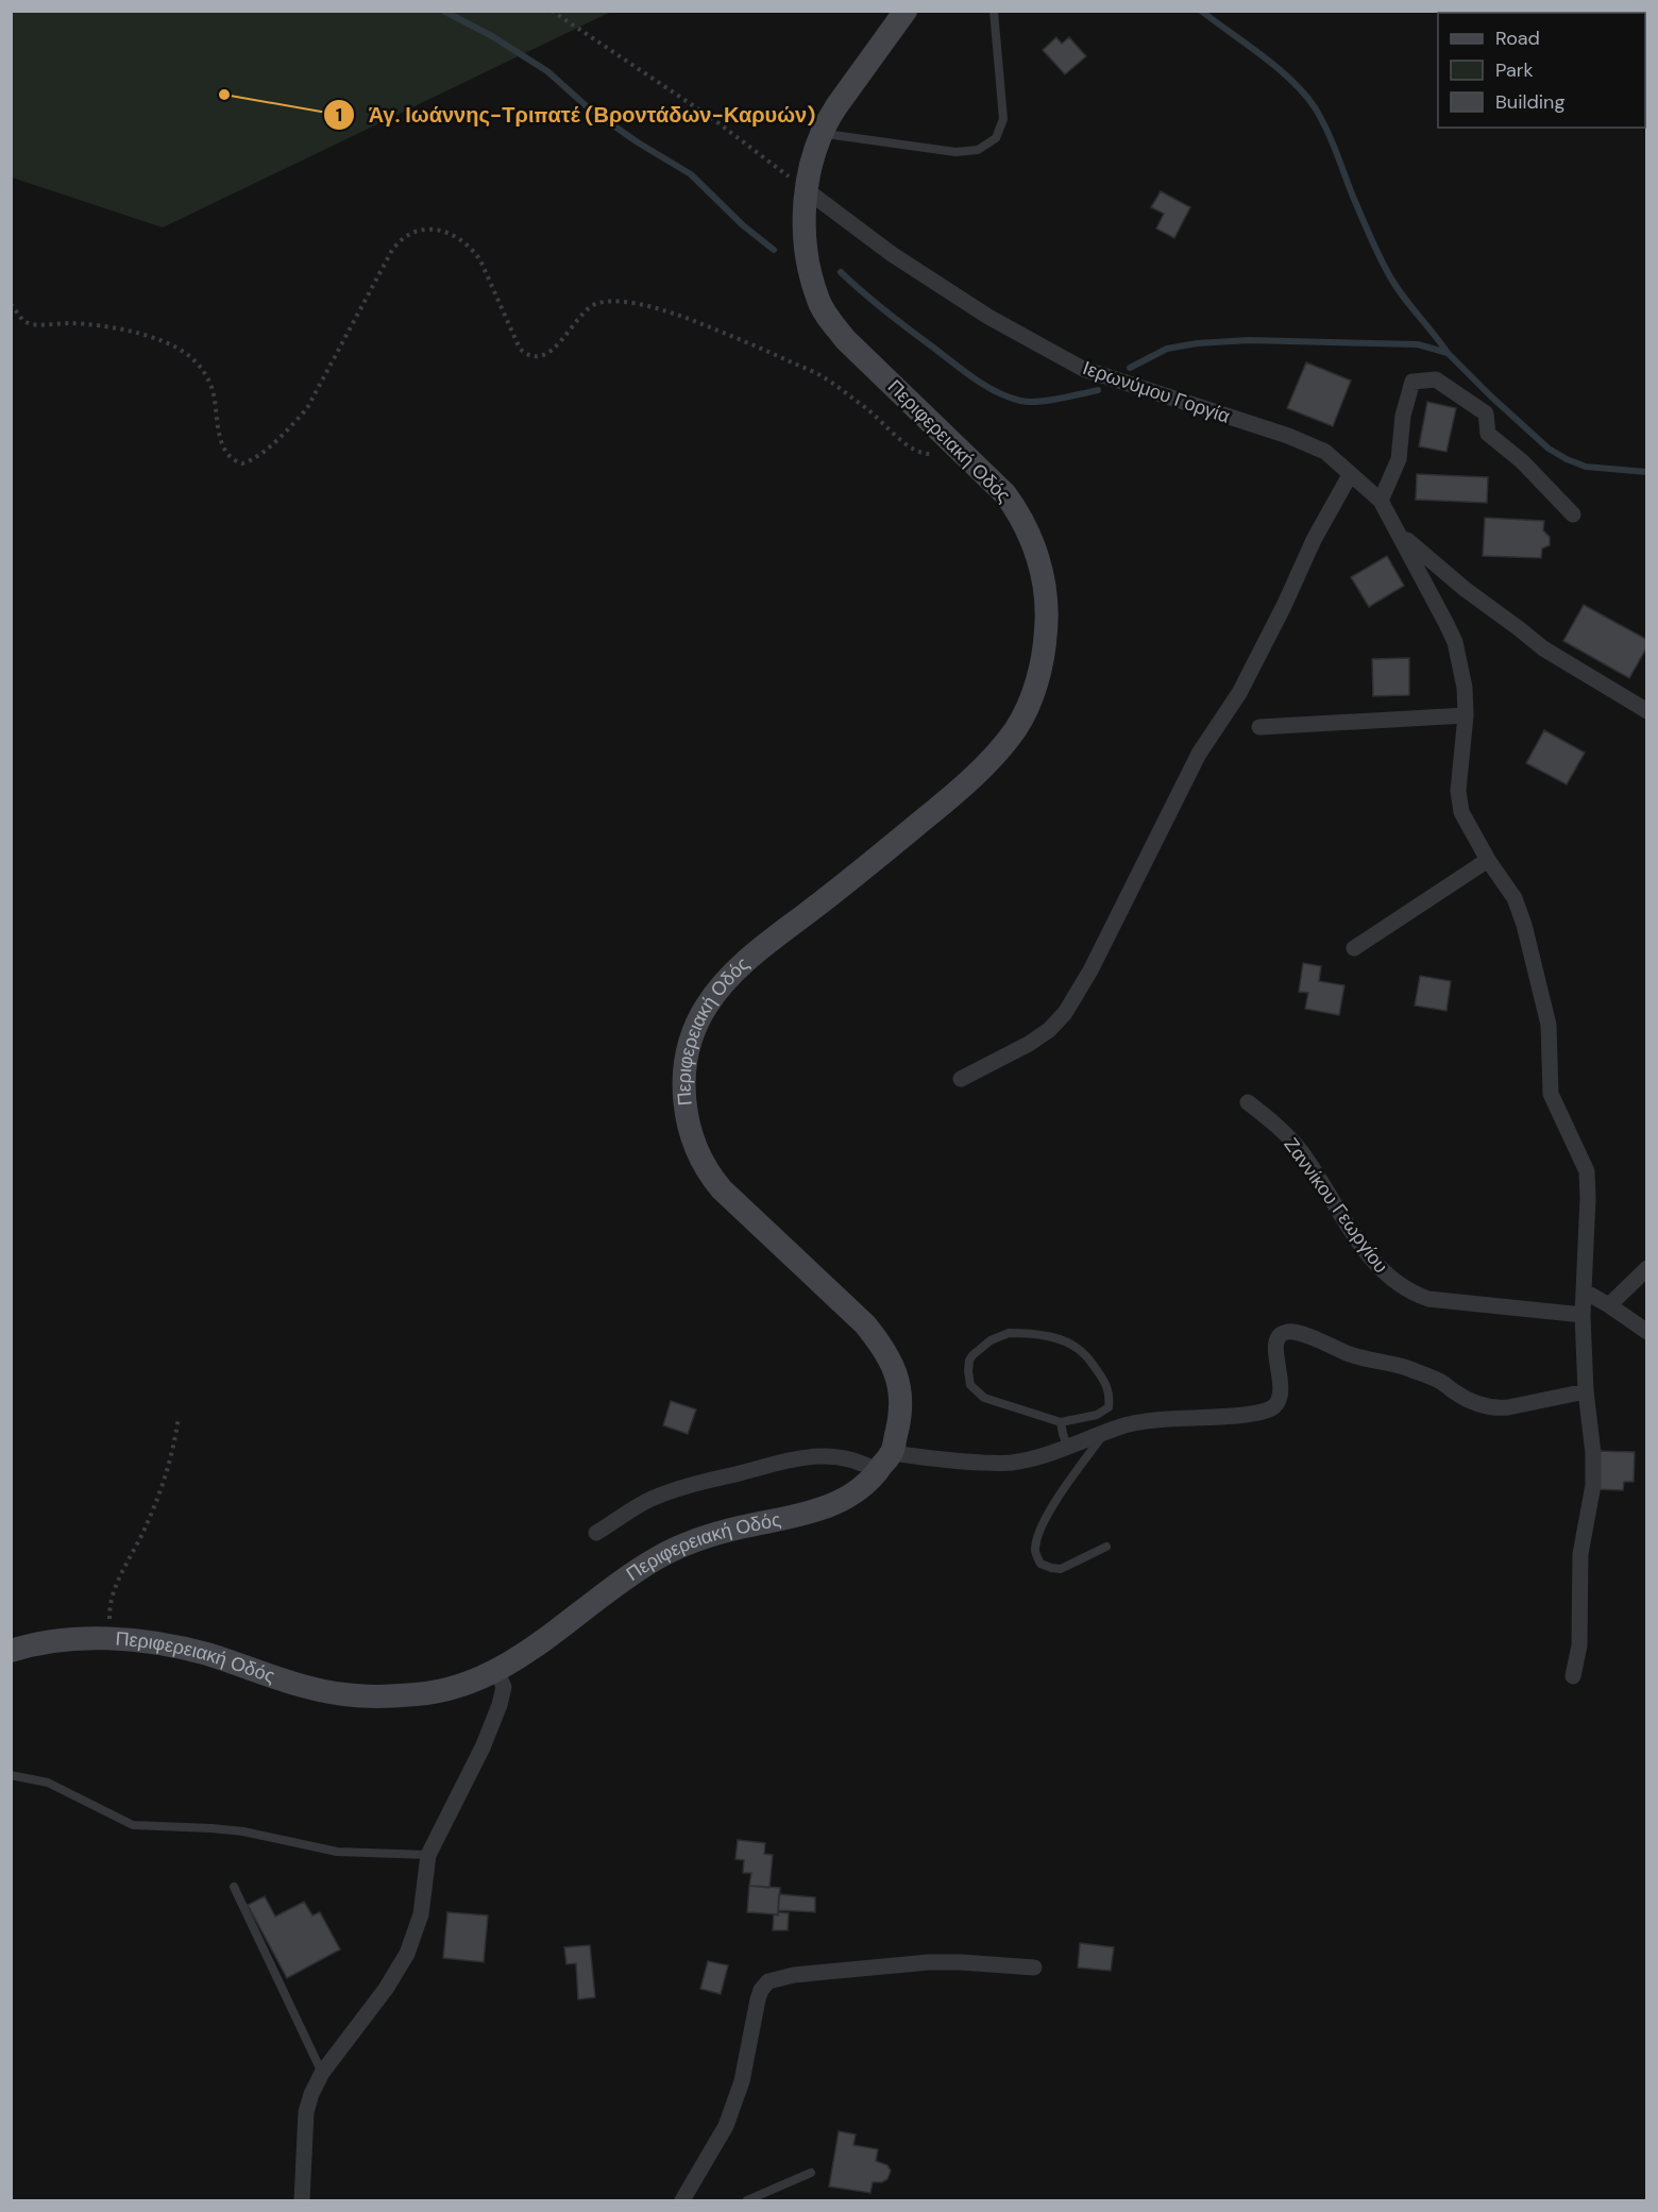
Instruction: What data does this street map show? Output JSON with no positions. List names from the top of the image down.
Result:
{
  "streets": {
    "main road": ["Περιφερειακή Οδός"],
    "street": ["Ιερωνύμου Γοργία", "Ζαννίκου Γεωργίου"]
  },
  "crossings": [
    ["Ιερωνύμου Γοργία", "Περιφερειακή Οδός"]
  ],
  "places": ["Άγ. Ιωάννης-Τριπατέ (Βροντάδων-Καρυών)"],
  "legend": ["Road", "Park", "Building"]
}
